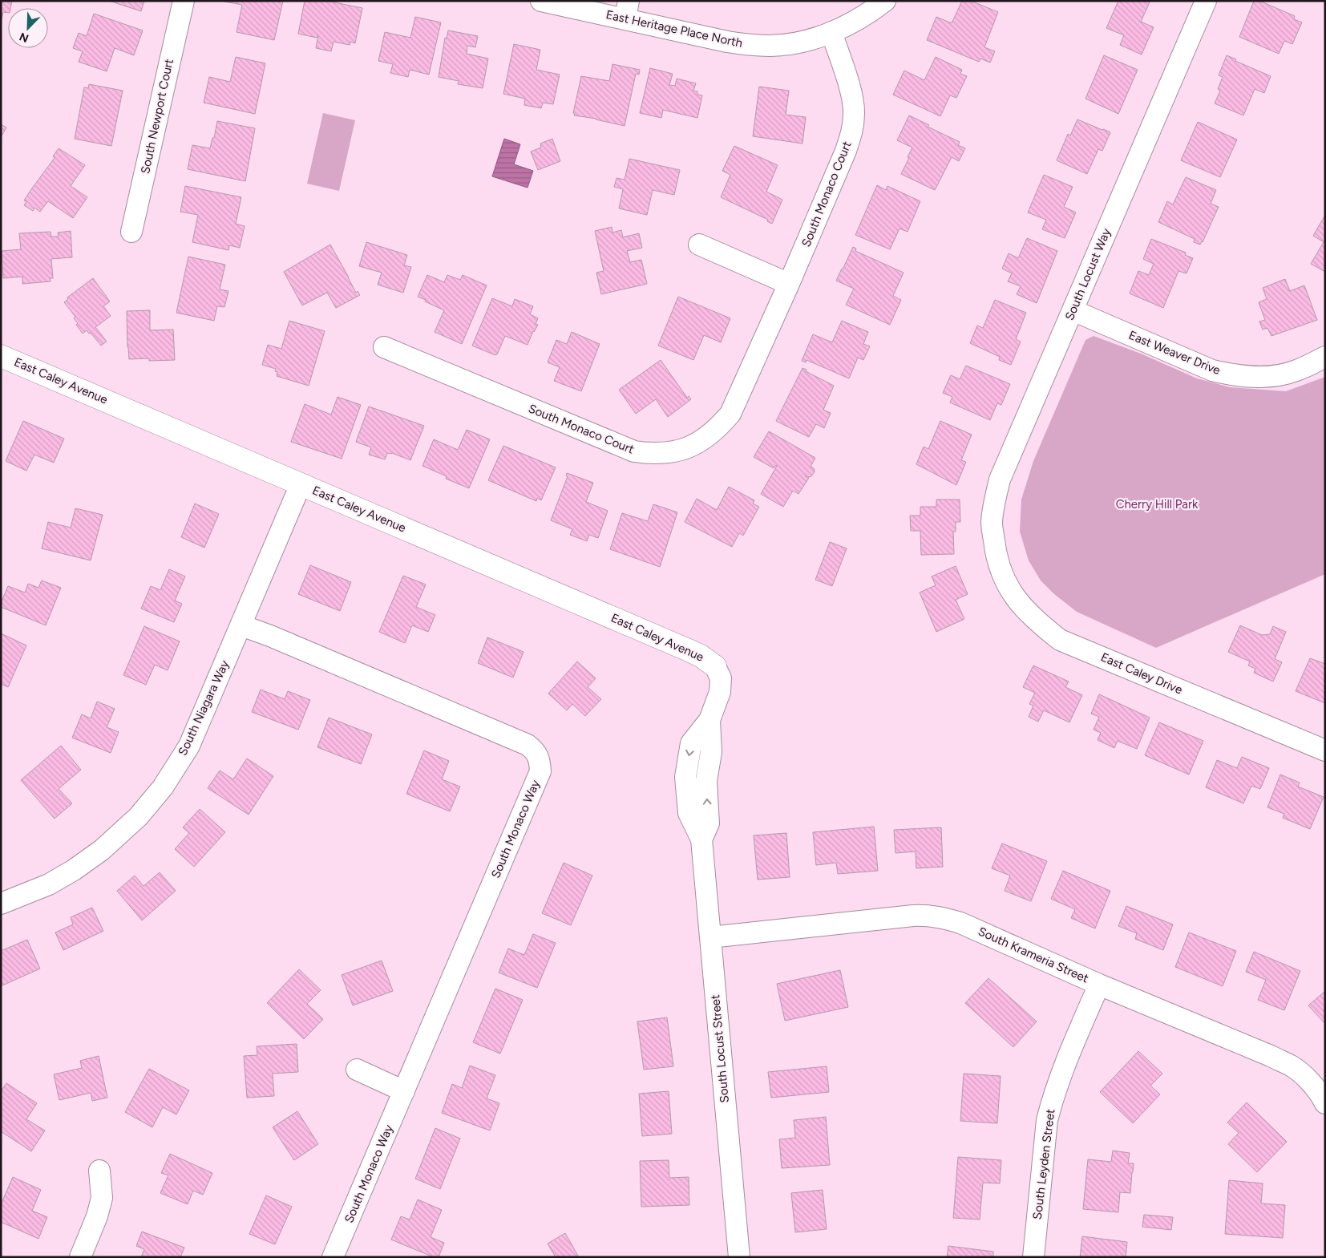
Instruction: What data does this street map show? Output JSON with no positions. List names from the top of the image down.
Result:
{
  "streets": {
    "street": [
      "East Heritage Place North",
      "South Newport Court",
      "South Monaco Court",
      "South Locust Way",
      "East Weaver Drive",
      "East Caley Avenue",
      "East Caley Drive",
      "South Niagara Way",
      "South Monaco Way",
      "South Krameria Street",
      "South Locust Street",
      "South Leyden Street"
    ]
  },
  "crossings": [
    ["East Heritage Place North", "South Monaco Court"],
    ["South Locust Way", "East Weaver Drive"],
    ["South Locust Way", "East Caley Drive"],
    ["East Caley Avenue", "South Niagara Way"],
    ["East Caley Avenue", "South Locust Street"],
    ["South Niagara Way", "South Monaco Way"],
    ["South Krameria Street", "South Locust Street"],
    ["South Krameria Street", "South Leyden Street"]
  ],
  "parks": ["Cherry Hill Park"],
  "north": "bottom left"
}
